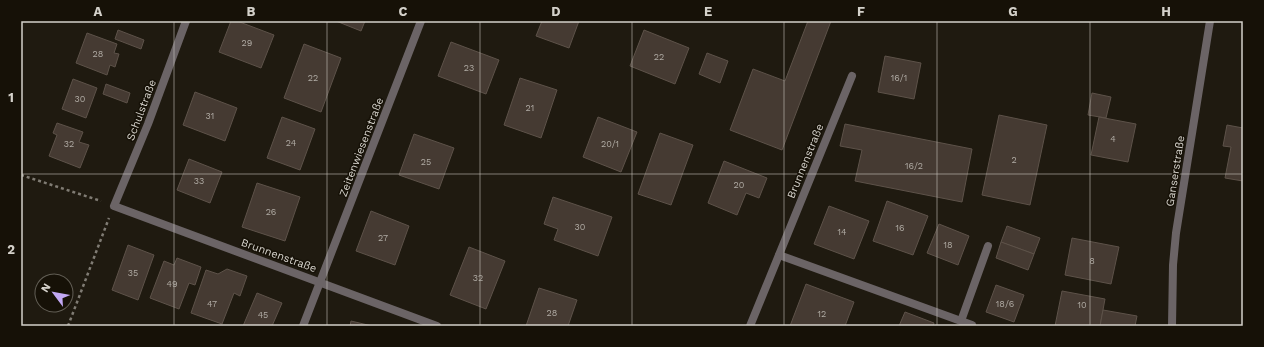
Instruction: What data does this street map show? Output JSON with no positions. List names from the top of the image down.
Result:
{
  "streets": {
    "street": [
      "Schulstraße",
      "Zeitenwiesenstraße",
      "Brunnenstraße",
      "Ganserstraße"
    ]
  },
  "crossings": [
    ["Schulstraße", "Brunnenstraße"],
    ["Zeitenwiesenstraße", "Brunnenstraße"]
  ],
  "house_numbers": [
    "29",
    "28",
    "22",
    "23",
    "22",
    "16/1",
    "30",
    "21",
    "31",
    "4",
    "24",
    "32",
    "20/1",
    "2",
    "25",
    "16/2",
    "33",
    "20",
    "26",
    "30",
    "16",
    "14",
    "27",
    "18",
    "8",
    "35",
    "32",
    "49",
    "47",
    "18/6",
    "10",
    "28",
    "12",
    "45"
  ],
  "north": "top left",
  "grid": {
    "columns": [
      "A",
      "B",
      "C",
      "D",
      "E",
      "F",
      "G",
      "H"
    ],
    "rows": ["1", "2"]
  }
}
